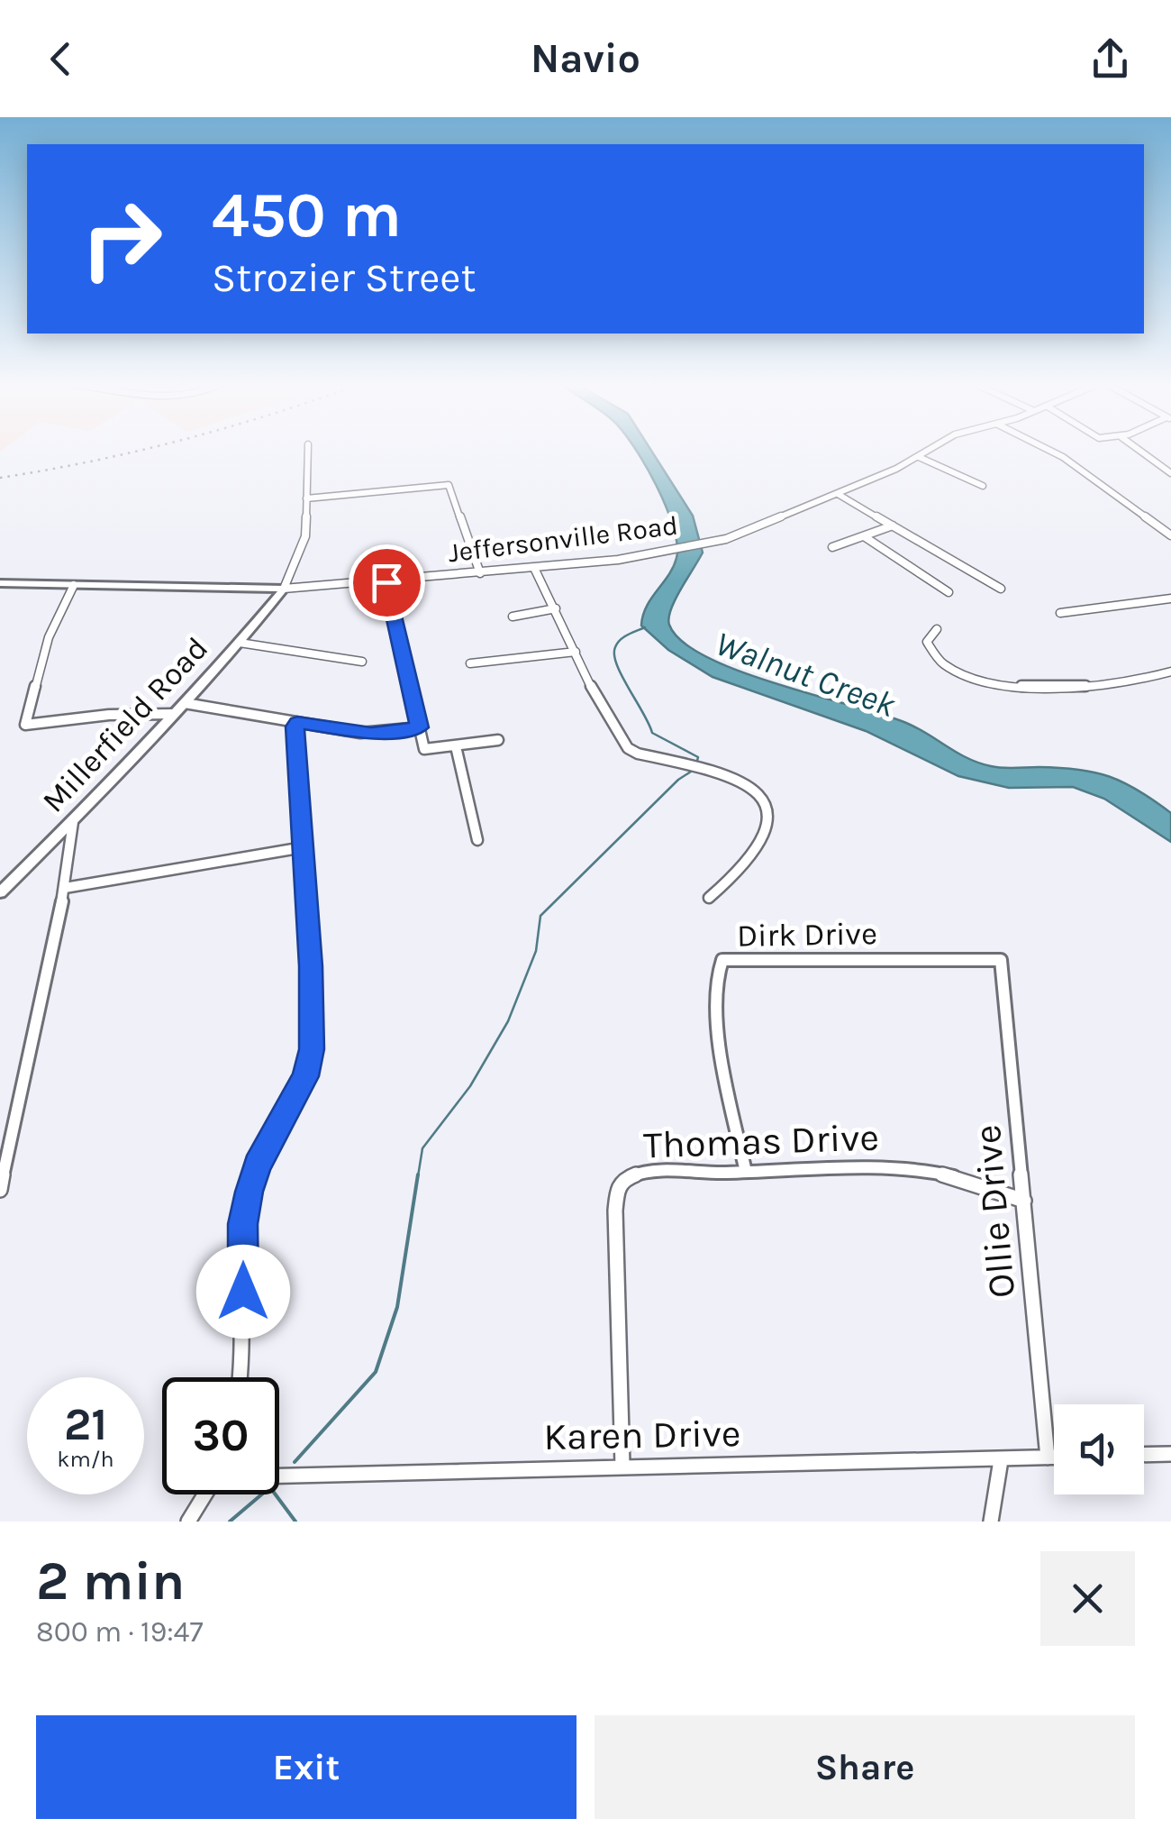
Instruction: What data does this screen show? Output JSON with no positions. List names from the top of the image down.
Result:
{
  "streets": {
    "main road": ["Jeffersonville Road", "Millerfield Road"],
    "street": [
      "Dirk Drive",
      "Thomas Drive",
      "Ollie Drive",
      "Karen Drive"
    ]
  },
  "crossings": [
    ["Jeffersonville Road", "Millerfield Road"],
    ["Dirk Drive", "Thomas Drive"],
    ["Dirk Drive", "Ollie Drive"],
    ["Thomas Drive", "Ollie Drive"],
    ["Thomas Drive", "Karen Drive"],
    ["Ollie Drive", "Karen Drive"]
  ],
  "water": ["Walnut Creek"],
  "page": {
    "header": "Navio",
    "turn": ["450 m", "Strozier Street"],
    "speed": "21 km/h",
    "limit": "30",
    "heading": ["2 min", "800 m · 19:47"],
    "buttons": ["Exit", "Share"]
  }
}
